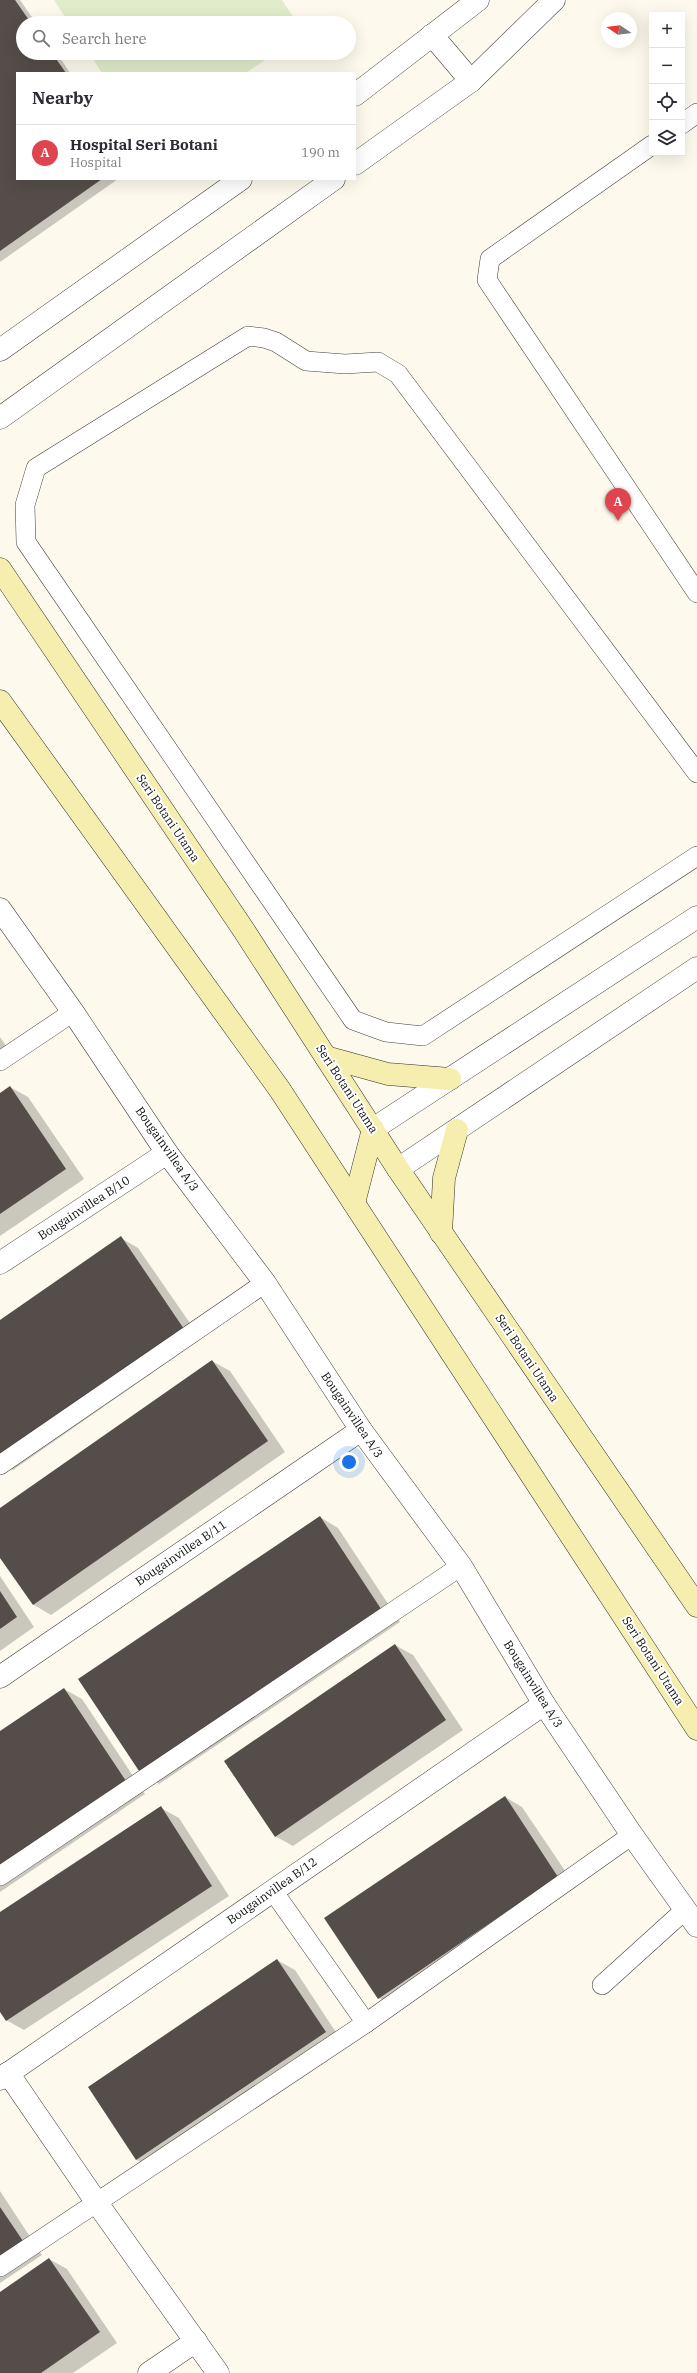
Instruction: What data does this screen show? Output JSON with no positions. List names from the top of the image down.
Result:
{
  "streets": {
    "main road": ["Seri Botani Utama"],
    "street": [
      "Bougainvillea A/3",
      "Bougainvillea B/10",
      "Bougainvillea B/11",
      "Bougainvillea B/12"
    ]
  },
  "crossings": [
    ["Bougainvillea A/3", "Bougainvillea B/10"],
    ["Bougainvillea A/3", "Bougainvillea B/11"],
    ["Bougainvillea A/3", "Bougainvillea B/12"]
  ],
  "north": "left",
  "page": {
    "map_buttons": ["+", "−"],
    "search": "Search here",
    "heading": "Nearby",
    "list": [
      {
        "mark": "A",
        "name": "Hospital Seri Botani",
        "note": "Hospital",
        "value": "190 m"
      }
    ],
    "pins": "A"
  }
}
